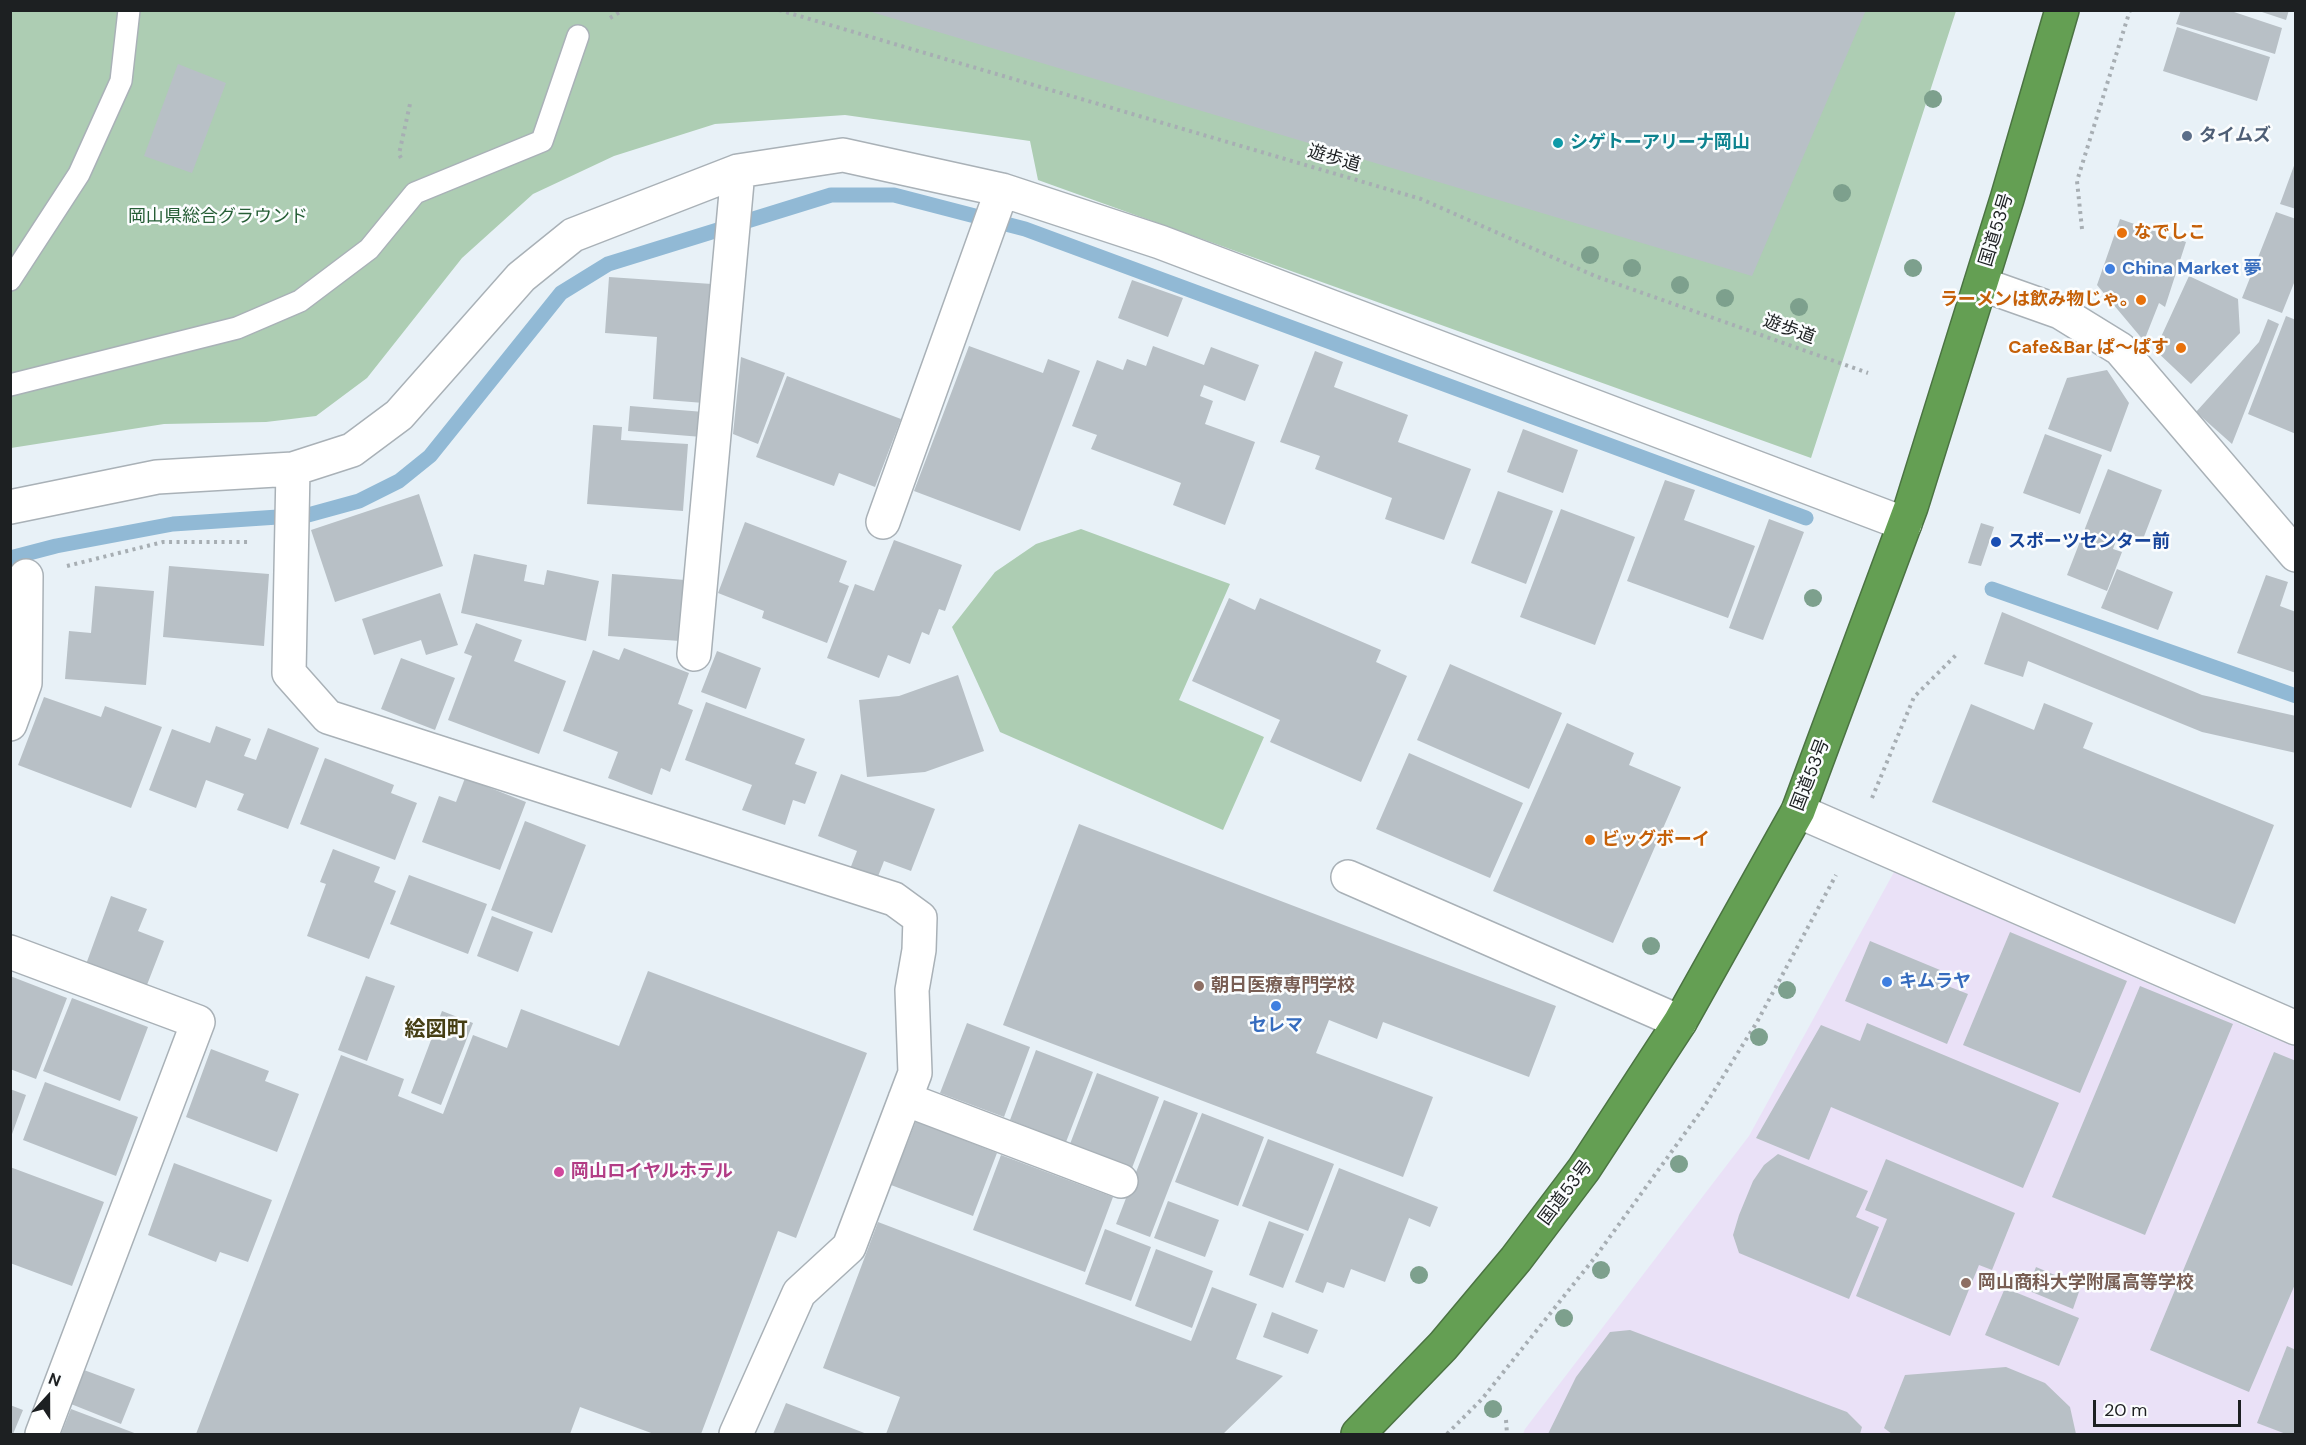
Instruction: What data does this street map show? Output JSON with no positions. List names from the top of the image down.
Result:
{
  "streets": {
    "highway": ["国道53号"],
    "path": ["遊歩道"]
  },
  "districts": ["絵図町"],
  "parks": ["岡山県総合グラウンド"],
  "places": [
    "タイムズ",
    "シゲトーアリーナ岡山",
    "なでしこ",
    "China Market 夢",
    "ラーメンは飲み物じゃ｡",
    "Cafe&Bar ぱ〜ぱす",
    "スポーツセンター前",
    "ビッグボーイ",
    "キムラヤ",
    "朝日医療専門学校",
    "セレマ",
    "岡山ロイヤルホテル",
    "岡山商科大学附属高等学校"
  ],
  "scale_bar": "20 m",
  "north": "top"
}
